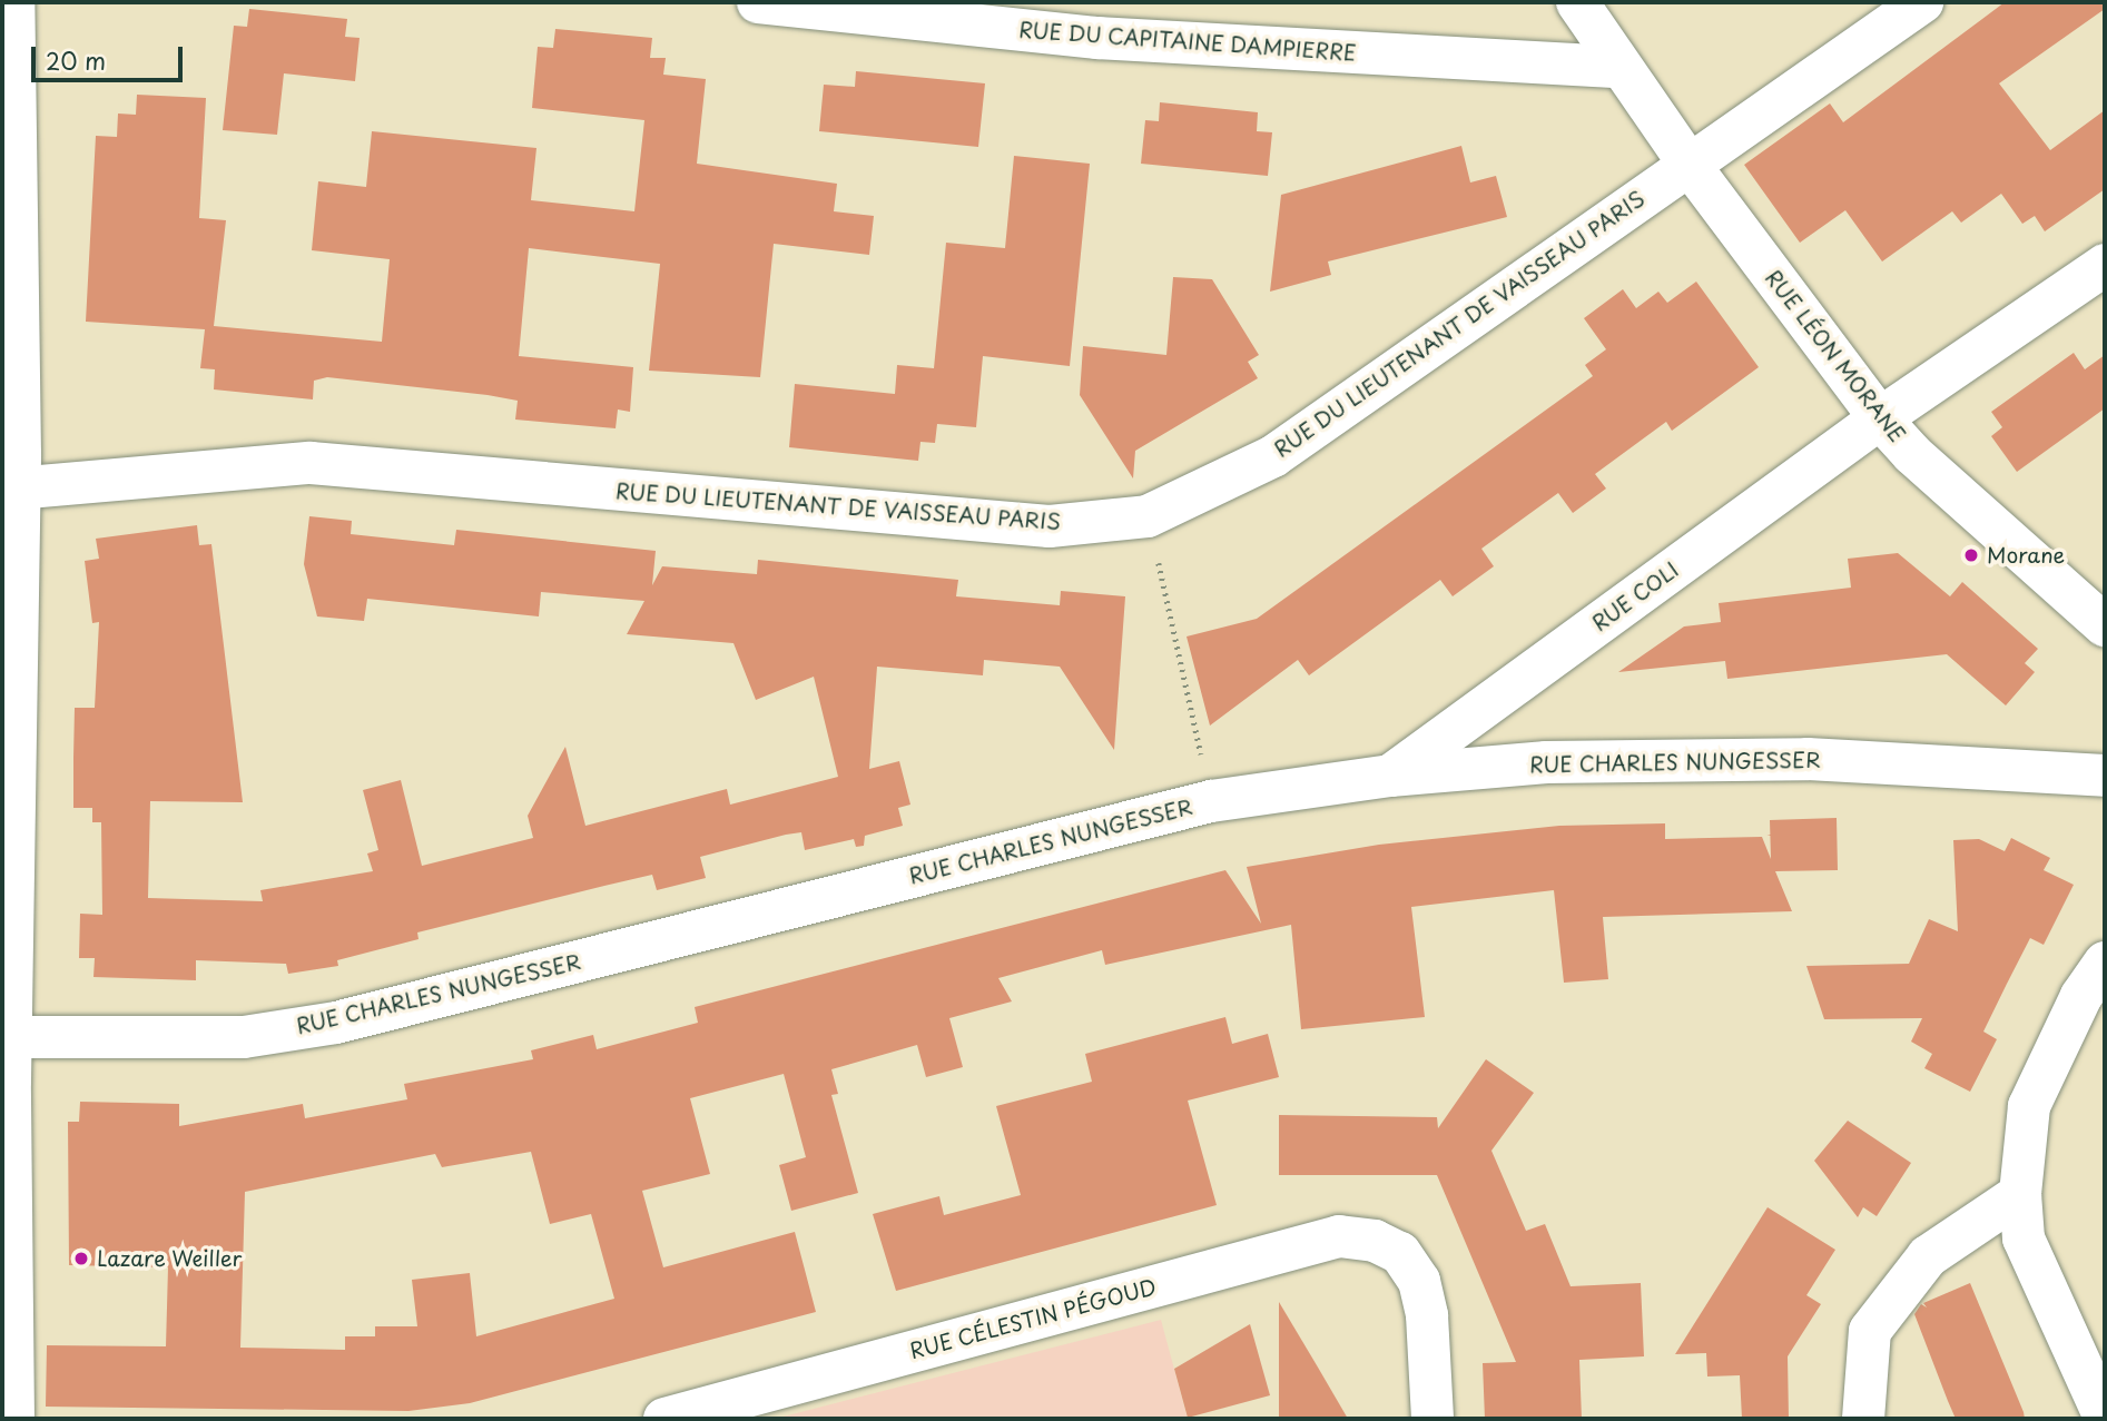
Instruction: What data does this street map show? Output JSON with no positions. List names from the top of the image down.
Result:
{
  "streets": {
    "street": [
      "RUE DU CAPITAINE DAMPIERRE",
      "RUE DU LIEUTENANT DE VAISSEAU PARIS",
      "RUE LÉON MORANE",
      "RUE COLI",
      "RUE CHARLES NUNGESSER",
      "RUE CÉLESTIN PÉGOUD"
    ]
  },
  "crossings": [
    ["RUE DU CAPITAINE DAMPIERRE", "RUE LÉON MORANE"],
    ["RUE DU LIEUTENANT DE VAISSEAU PARIS", "RUE LÉON MORANE"],
    ["RUE LÉON MORANE", "RUE COLI"],
    ["RUE COLI", "RUE CHARLES NUNGESSER"]
  ],
  "places": ["Morane", "Lazare Weiller"],
  "scale_bar": "20 m"
}
